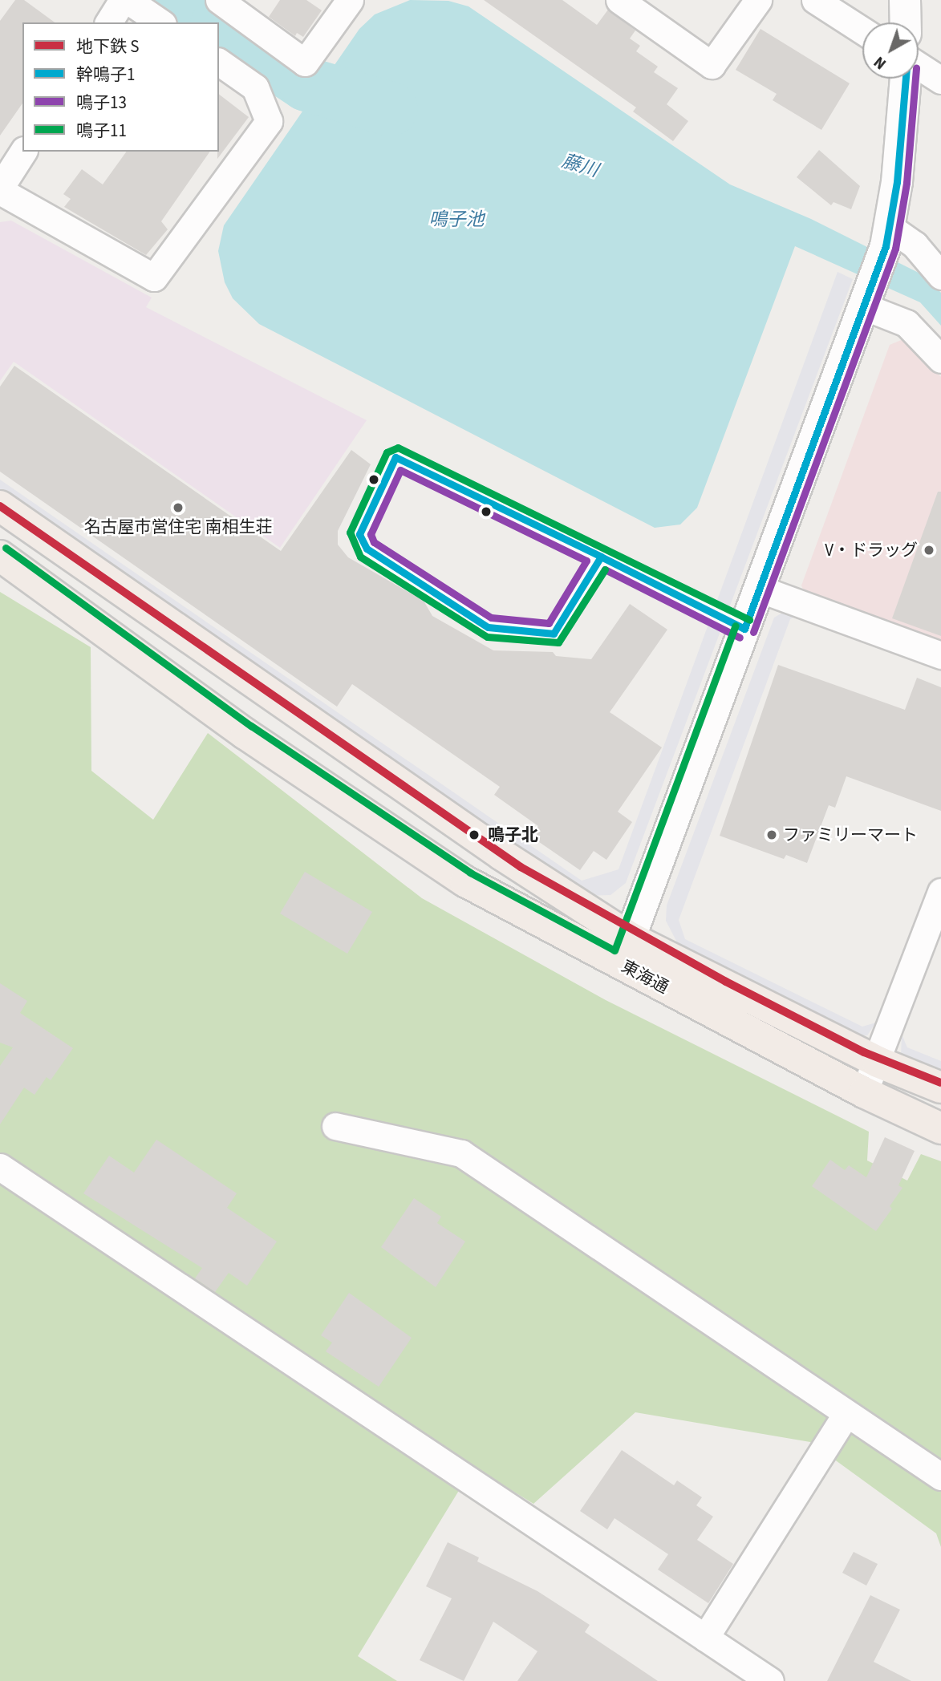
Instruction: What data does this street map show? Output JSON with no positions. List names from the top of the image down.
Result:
{
  "streets": {
    "main road": ["東海通"]
  },
  "water": ["藤川", "鳴子池"],
  "places": [
    "名古屋市営住宅 南相生荘",
    "V・ドラッグ",
    "鳴子北",
    "ファミリーマート"
  ],
  "lines": [
    "transit line 幹鳴子1",
    "transit line 鳴子13",
    "transit line 鳴子11",
    "metro line S"
  ],
  "legend": [
    "地下鉄 S",
    "幹鳴子1",
    "鳴子13",
    "鳴子11"
  ],
  "north": "bottom left"
}
